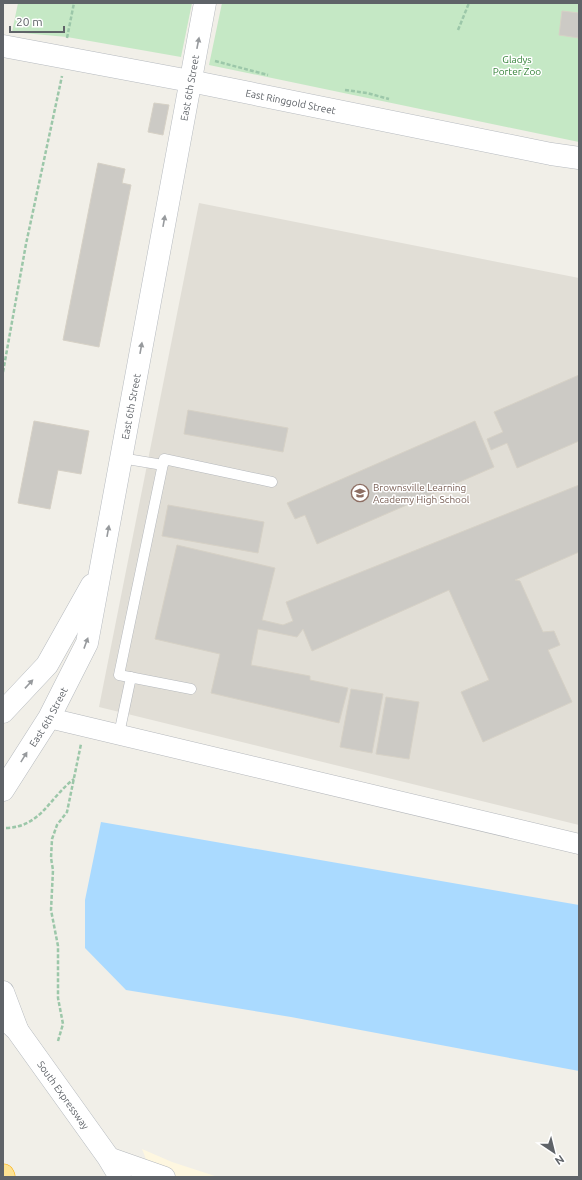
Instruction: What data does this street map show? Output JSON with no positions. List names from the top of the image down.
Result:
{
  "streets": {
    "main road": ["East 6th Street", "East Ringgold Street", "South Expressway"]
  },
  "crossings": [
    ["East 6th Street", "East Ringgold Street"]
  ],
  "one_way": ["East 6th Street"],
  "parks": ["Gladys Porter Zoo"],
  "places": {
    "school or university": ["Brownsville Learning Academy High School"]
  },
  "scale_bar": "20 m",
  "north": "bottom right"
}
